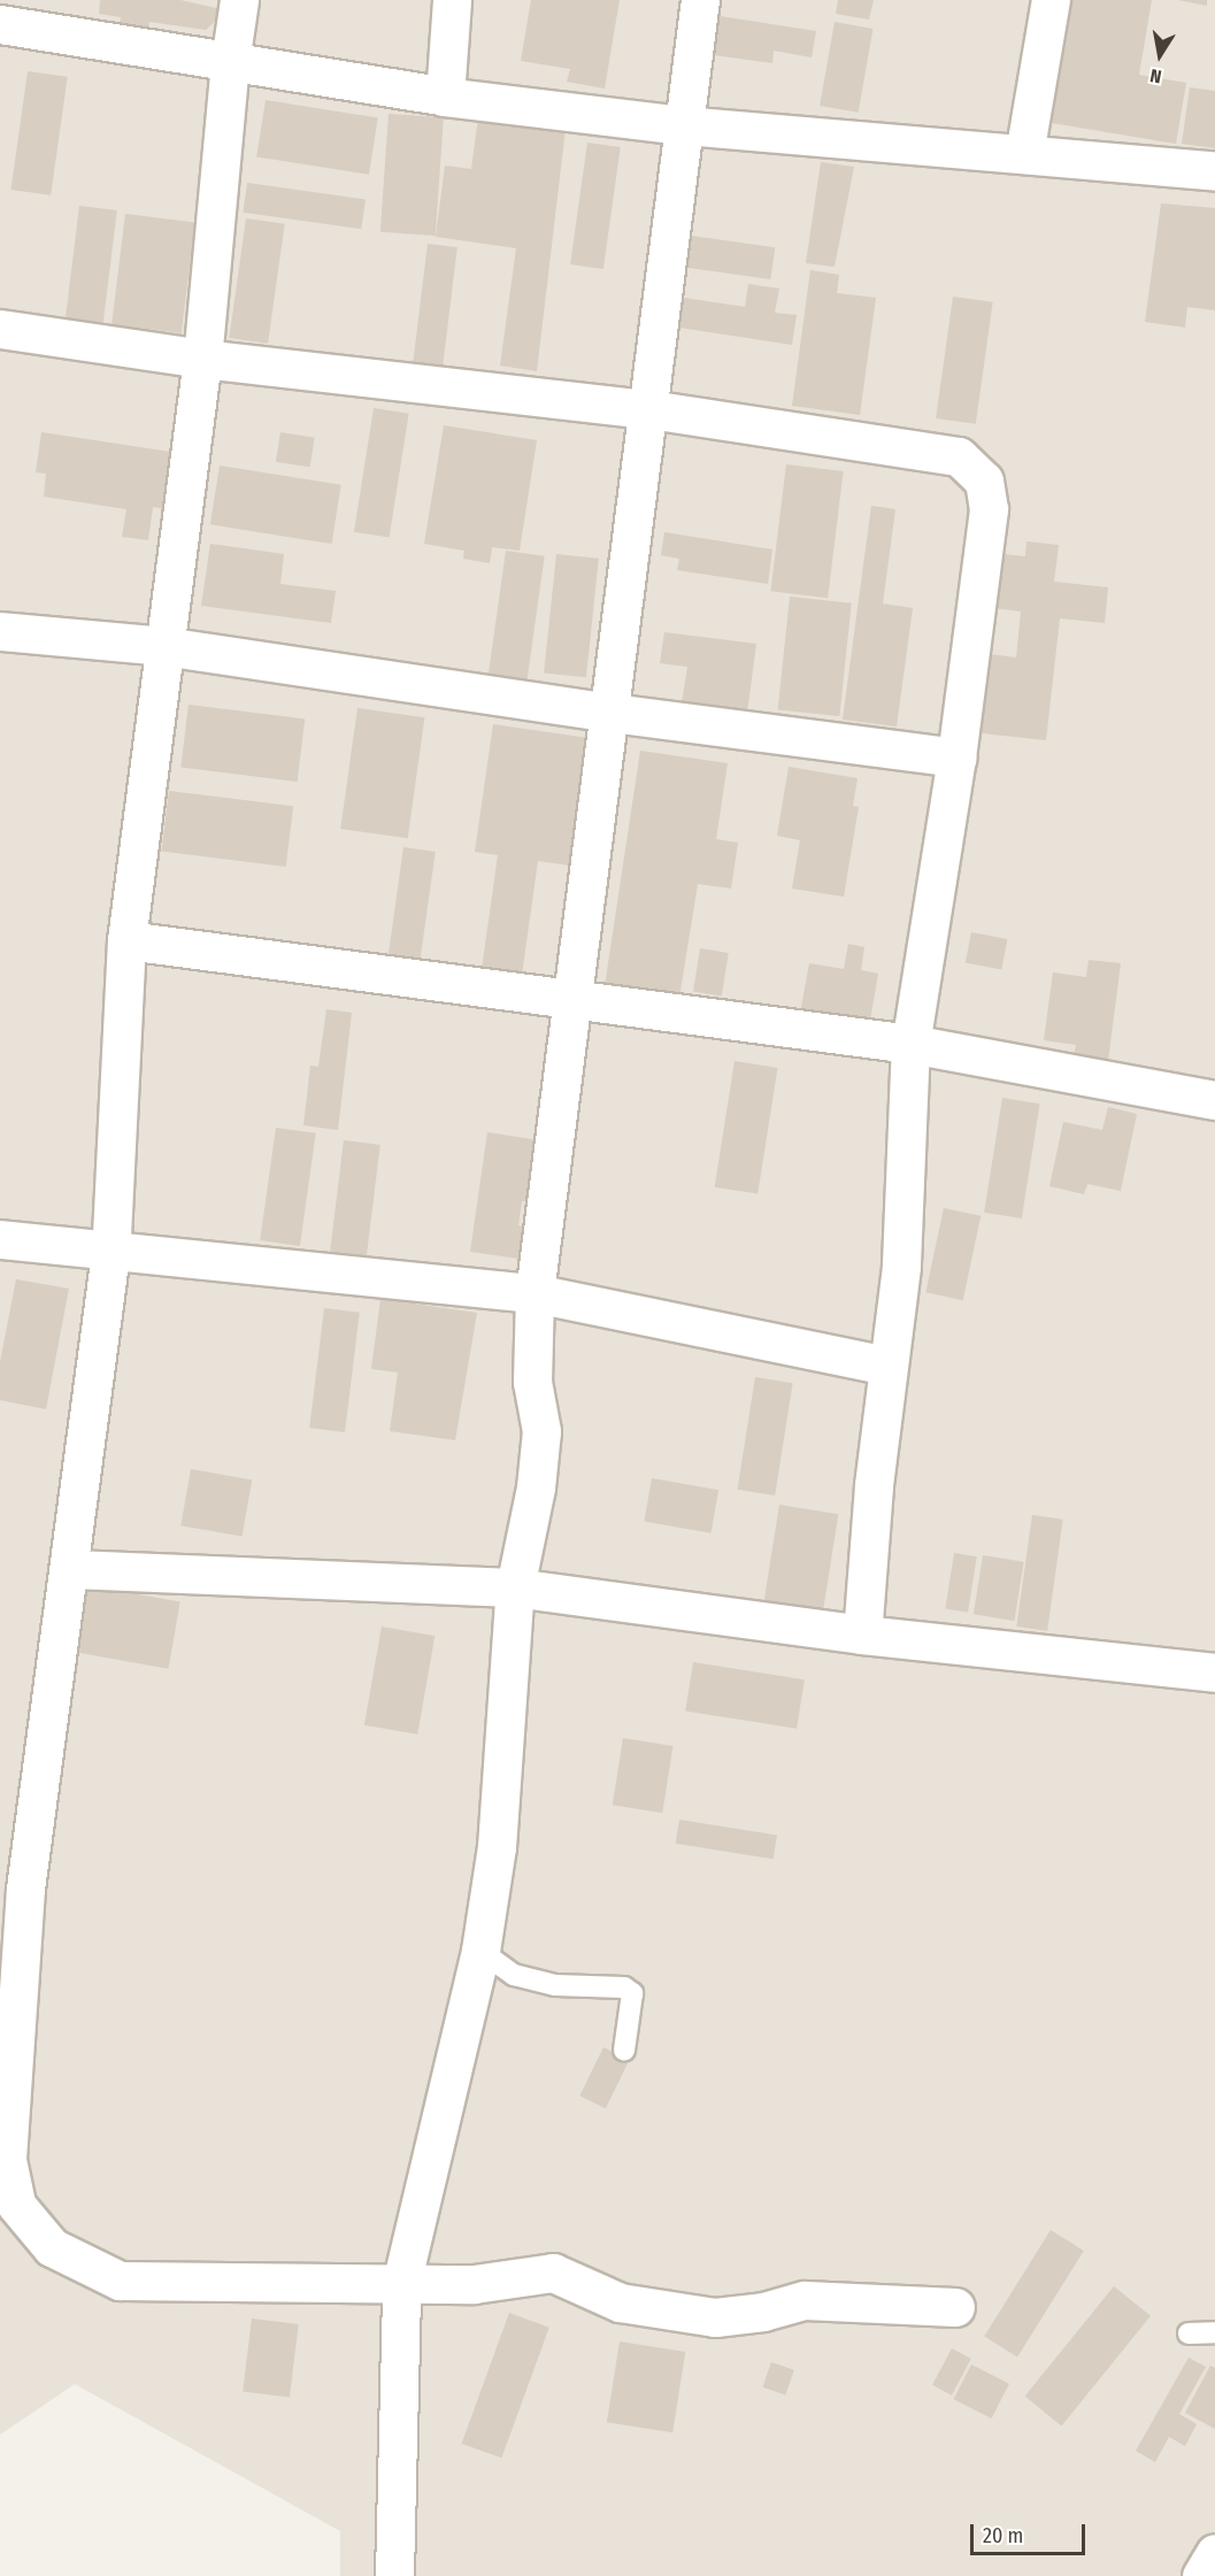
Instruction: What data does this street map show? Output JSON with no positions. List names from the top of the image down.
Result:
{
  "scale_bar": "20 m",
  "north": "bottom"
}
